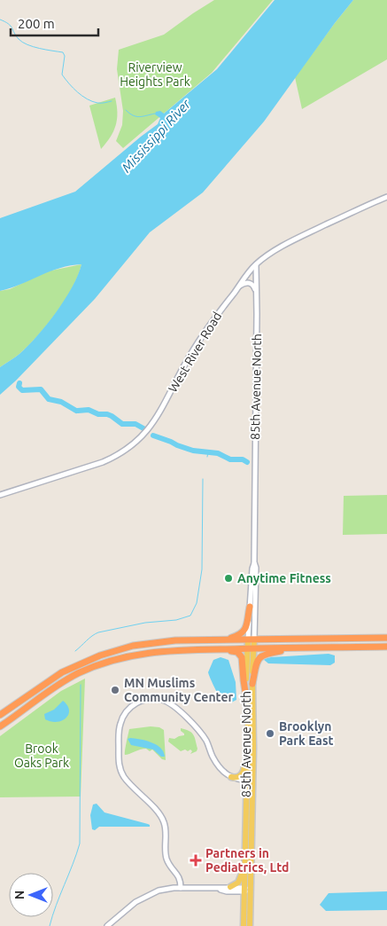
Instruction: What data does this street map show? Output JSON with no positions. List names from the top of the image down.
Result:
{
  "streets": {
    "main road": ["85th Avenue North"],
    "street": ["West River Road"]
  },
  "crossings": [
    ["West River Road", "85th Avenue North"]
  ],
  "water": ["Mississippi River"],
  "parks": ["Riverview Heights Park", "Brook Oaks Park"],
  "places": {
    "other": ["Anytime Fitness", "MN Muslims Community Center", "Brooklyn Park East"],
    "health": ["Partners in Pediatrics, Ltd"]
  },
  "scale_bar": "200 m",
  "north": "left"
}
